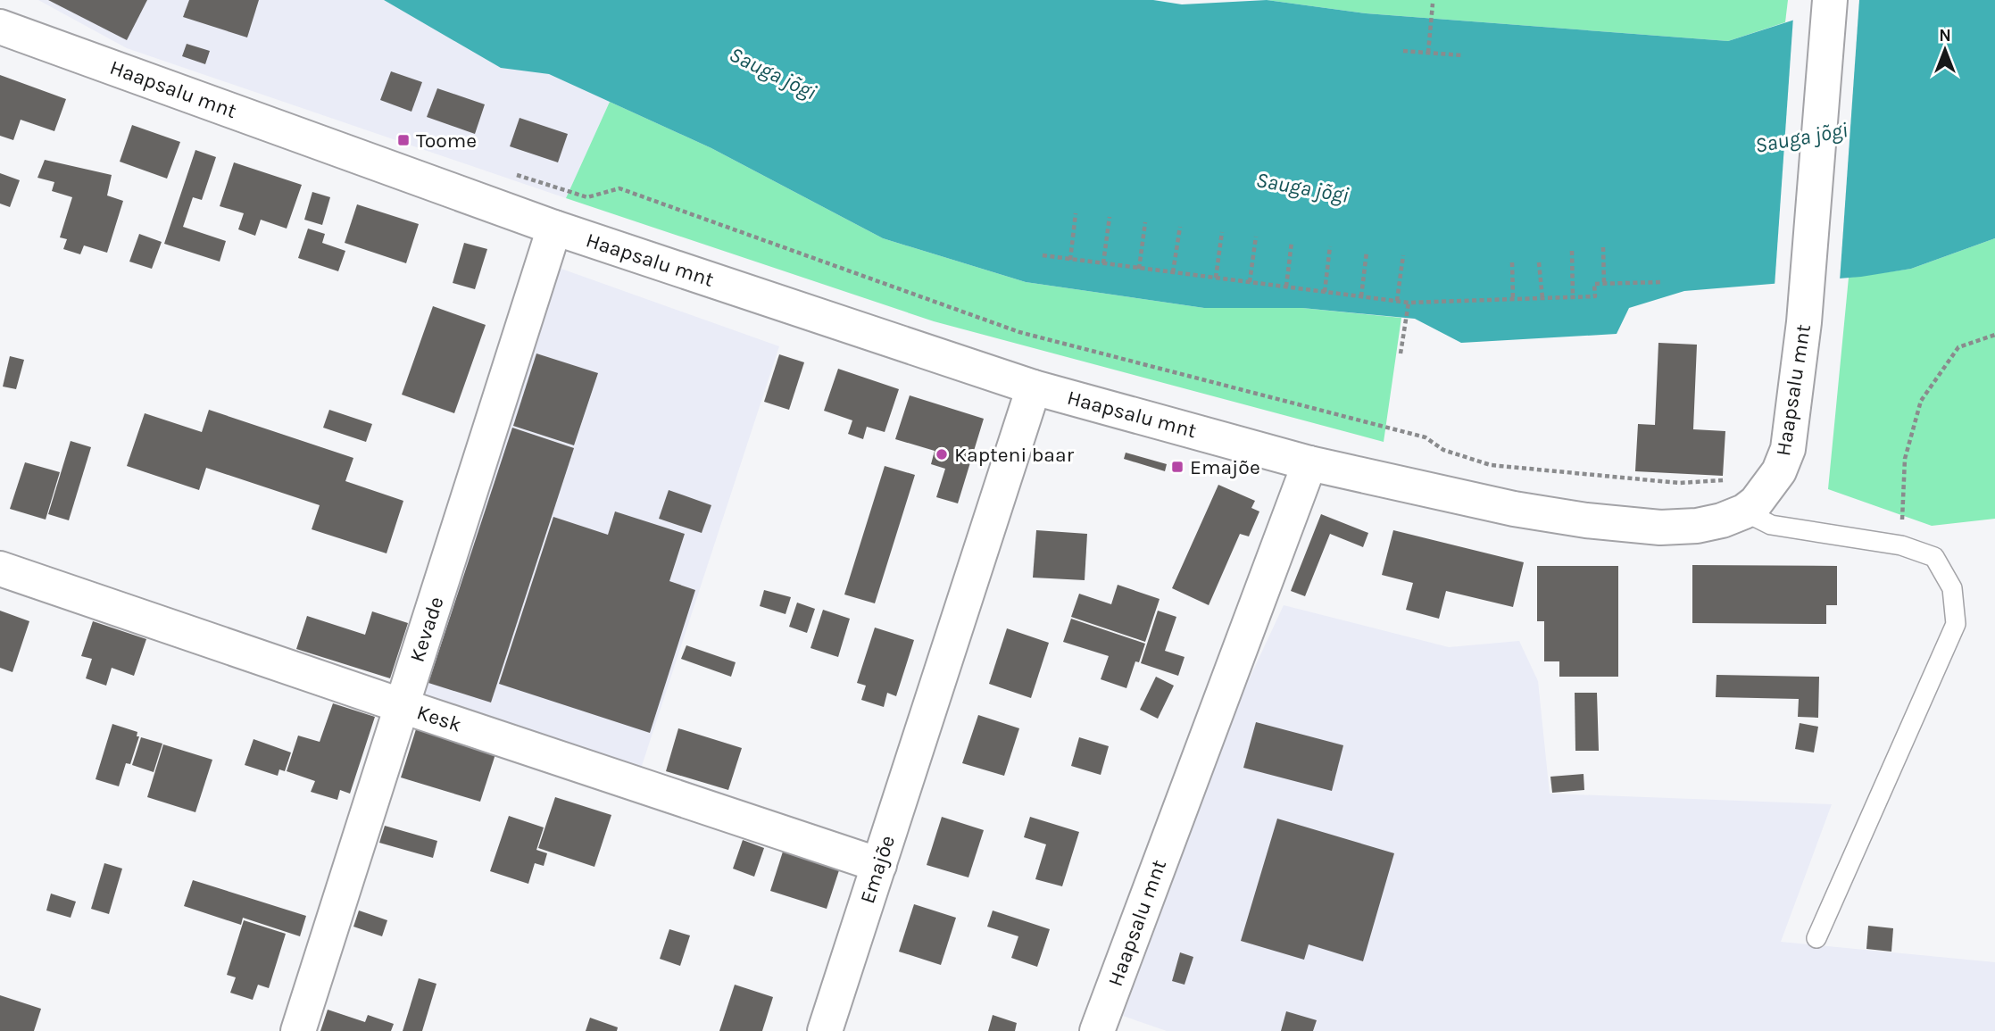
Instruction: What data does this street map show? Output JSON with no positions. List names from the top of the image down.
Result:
{
  "streets": {
    "street": [
      "Haapsalu mnt",
      "Kevade",
      "Kesk",
      "Emajõe"
    ]
  },
  "crossings": [
    ["Haapsalu mnt", "Kevade"],
    ["Haapsalu mnt", "Emajõe"],
    ["Kevade", "Kesk"],
    ["Kesk", "Emajõe"]
  ],
  "water": ["Sauga jõgi"],
  "places": {
    "transit": ["Toome", "Emajõe"],
    "other": ["Kapteni baar"]
  },
  "north": "top"
}
